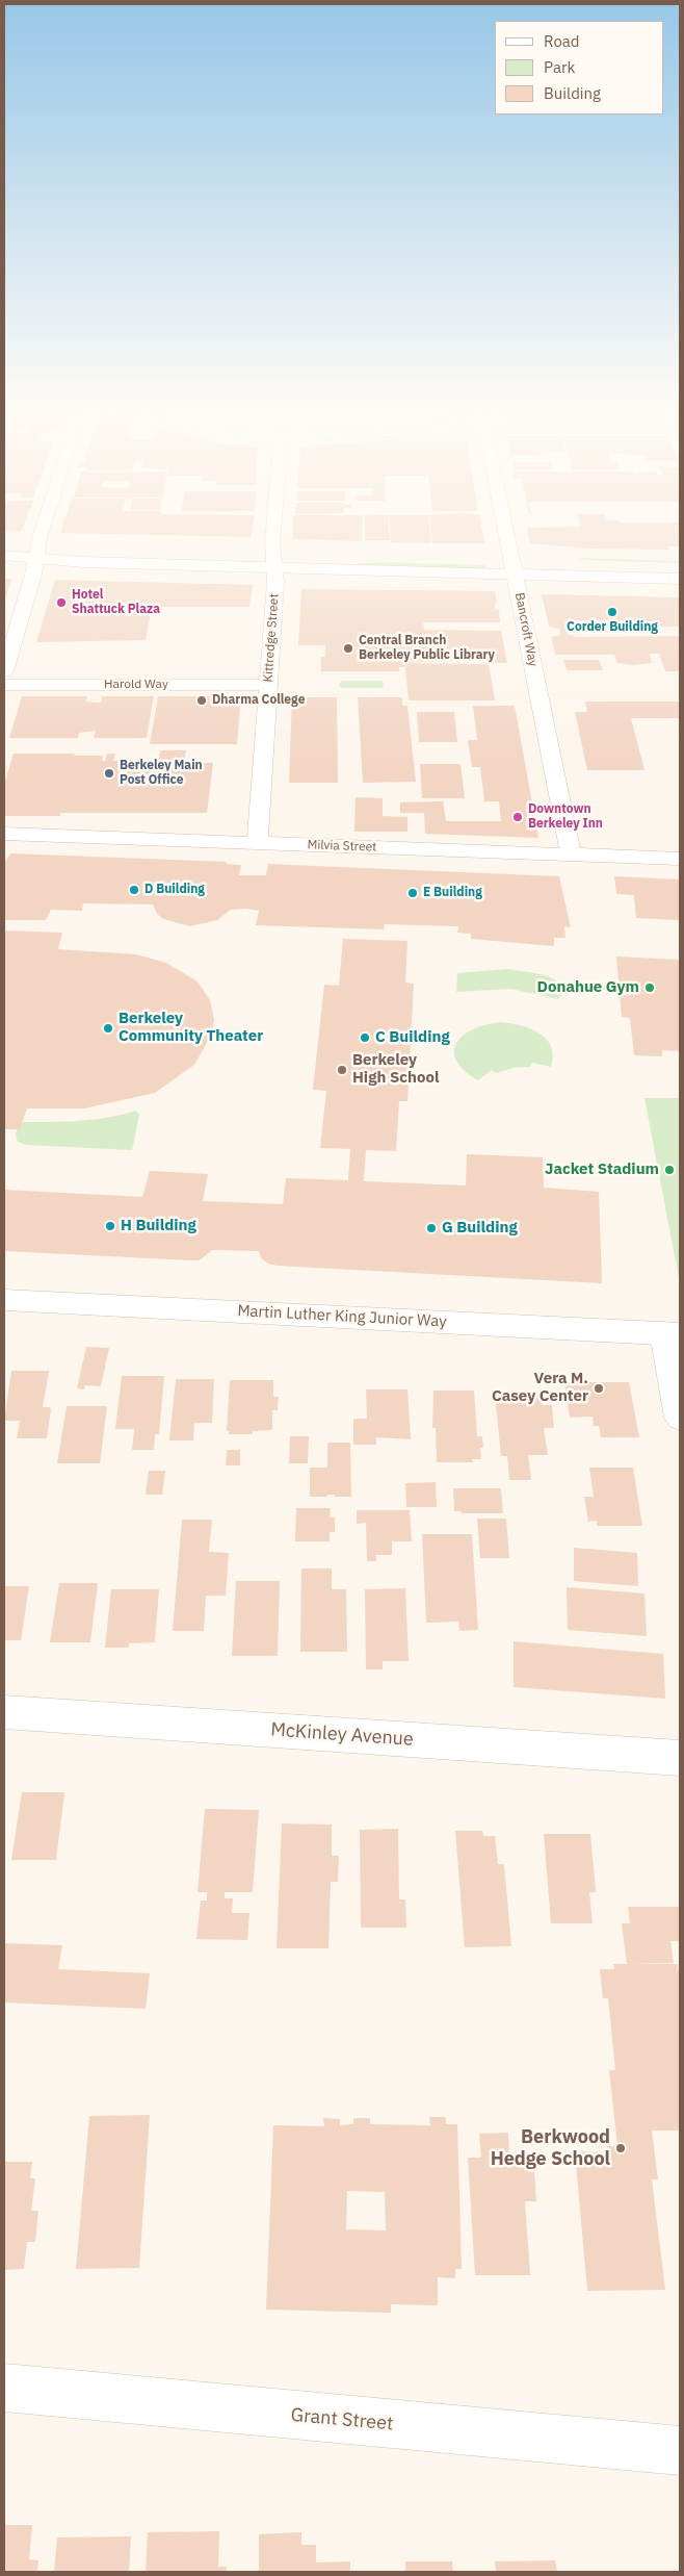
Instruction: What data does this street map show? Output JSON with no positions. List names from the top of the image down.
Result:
{
  "streets": {
    "street": [
      "Bancroft Way",
      "Kittredge Street",
      "Harold Way",
      "Milvia Street",
      "Martin Luther King Junior Way",
      "McKinley Avenue",
      "Grant Street"
    ]
  },
  "crossings": [
    ["Bancroft Way", "Milvia Street"],
    ["Kittredge Street", "Harold Way"],
    ["Kittredge Street", "Milvia Street"]
  ],
  "places": [
    "Hotel Shattuck Plaza",
    "Corder Building",
    "Central Branch Berkeley Public Library",
    "Dharma College",
    "Berkeley Main Post Office",
    "Downtown Berkeley Inn",
    "D Building",
    "E Building",
    "Donahue Gym",
    "Berkeley Community Theater",
    "C Building",
    "Berkeley High School",
    "Jacket Stadium",
    "H Building",
    "G Building",
    "Vera M. Casey Center",
    "Berkwood Hedge School"
  ],
  "legend": ["Road", "Park", "Building"]
}
